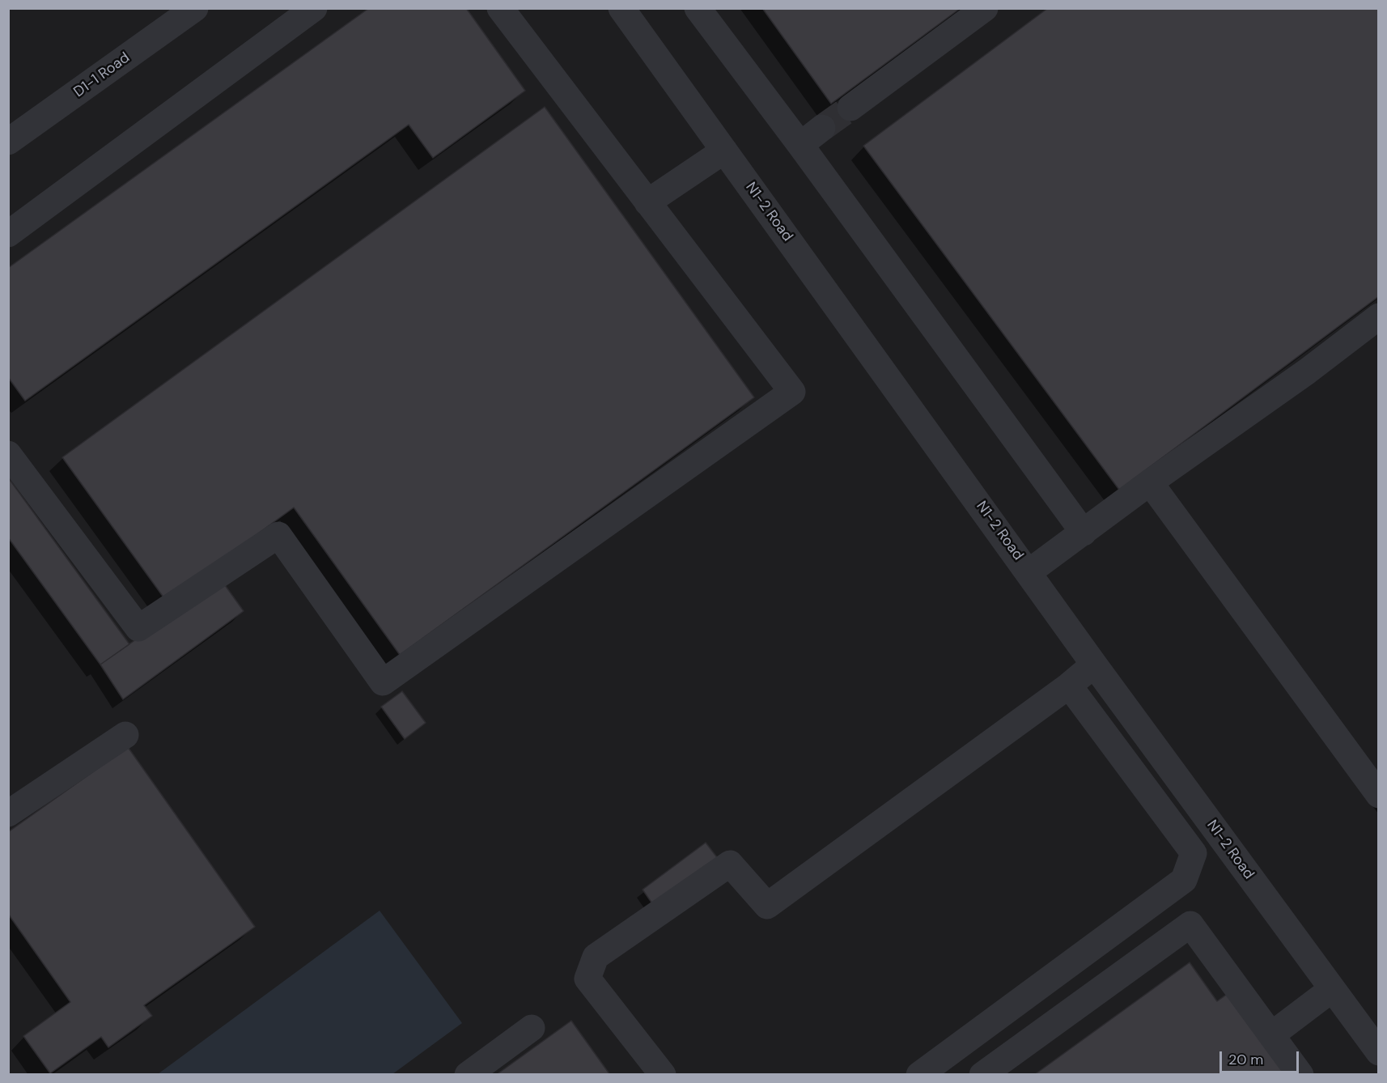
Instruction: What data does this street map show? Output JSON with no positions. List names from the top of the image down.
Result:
{
  "streets": {
    "street": ["D1-1 Road", "N1-2 Road"]
  },
  "scale_bar": "20 m"
}
